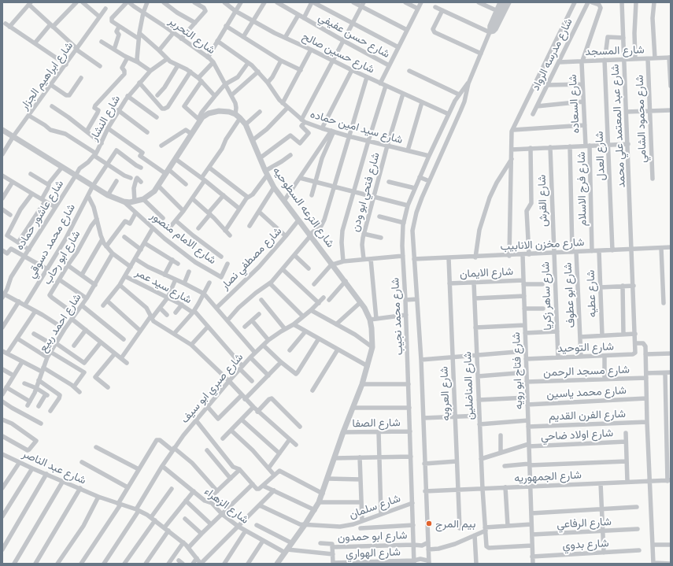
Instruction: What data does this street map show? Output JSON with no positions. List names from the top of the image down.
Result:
{
  "streets": {
    "street": [
      "شارع التحرير",
      "شارع حسن عفيفي",
      "شارع المسجد",
      "شارع حسين صالح",
      "شارع مدرسه الرواد",
      "شارع ابراهيم الجزار",
      "شارع السعاده",
      "شارع النشار",
      "شارع محمود الشامي",
      "شارع عبد المعتمد علي محمد",
      "شارع سيد امين حماده",
      "شارع العدل",
      "شارع فرج الاسلام",
      "شارع فتحي ابو ودن",
      "شارع القرش",
      "شارع الترعه السطوحيه",
      "شارع عاشور حماده",
      "شارع الامام منصور",
      "شارع محمد دسوقي",
      "شارع مخزن الانابيب",
      "شارع ابو رحاب",
      "شارع مصطفي نصار",
      "شارع الايمان",
      "شارع سيد عمر",
      "شارع عطيه",
      "شارع ابو عطوف",
      "شارع ساهر زكريا",
      "شارع محمد نجيب",
      "شارع احمد ربيع",
      "شارع التوحيد",
      "شارع فتاح ابو رويه",
      "شارع مسجد الرحمن",
      "شارع المناضلين",
      "شارع صبري ابو سيف",
      "شارع محمد ياسين",
      "شارع العروبه",
      "شارع الفرن القديم",
      "شارع الصفا",
      "شارع اولاد ضاحي",
      "شارع عبد الناصر",
      "شارع الجمهوريه",
      "شارع الزهراء",
      "شارع سلمان",
      "شارع الرفاعي",
      "شارع ابو حمدون",
      "شارع بدوي",
      "شارع الهواري"
    ]
  },
  "crossings": [
    ["شارع التحرير", "شارع الترعه السطوحيه"],
    ["شارع المسجد", "شارع مدرسه الرواد"],
    ["شارع المسجد", "شارع السعاده"],
    ["شارع المسجد", "شارع محمود الشامي"],
    ["شارع المسجد", "شارع عبد المعتمد علي محمد"],
    ["شارع المسجد", "شارع العدل"],
    ["شارع حسين صالح", "شارع فتحي ابو ودن"],
    ["شارع حسين صالح", "شارع محمد نجيب"],
    ["شارع ابراهيم الجزار", "شارع الترعه السطوحيه"],
    ["شارع السعاده", "شارع فرج الاسلام"],
    ["شارع النشار", "شارع الترعه السطوحيه"],
    ["شارع النشار", "شارع عاشور حماده"],
    ["شارع عبد المعتمد علي محمد", "شارع مخزن الانابيب"],
    ["شارع عبد المعتمد علي محمد", "شارع التوحيد"],
    ["شارع سيد امين حماده", "شارع فتحي ابو ودن"],
    ["شارع سيد امين حماده", "شارع محمد نجيب"],
    ["شارع العدل", "شارع مخزن الانابيب"],
    ["شارع فرج الاسلام", "شارع مخزن الانابيب"],
    ["شارع القرش", "شارع مخزن الانابيب"],
    ["شارع القرش", "شارع ساهر زكريا"],
    ["شارع الترعه السطوحيه", "شارع عاشور حماده"],
    ["شارع الترعه السطوحيه", "شارع الامام منصور"],
    ["شارع الترعه السطوحيه", "شارع محمد دسوقي"],
    ["شارع الترعه السطوحيه", "شارع مصطفي نصار"],
    ["شارع الترعه السطوحيه", "شارع الصفا"],
    ["شارع الترعه السطوحيه", "شارع الزهراء"],
    ["شارع الترعه السطوحيه", "شارع سلمان"],
    ["شارع مخزن الانابيب", "شارع عطيه"],
    ["شارع مخزن الانابيب", "شارع ابو عطوف"],
    ["شارع مخزن الانابيب", "شارع ساهر زكريا"],
    ["شارع مخزن الانابيب", "شارع محمد نجيب"],
    ["شارع مخزن الانابيب", "شارع فتاح ابو رويه"],
    ["شارع مخزن الانابيب", "شارع العروبه"],
    ["شارع ابو رحاب", "شارع احمد ربيع"],
    ["شارع الايمان", "شارع فتاح ابو رويه"],
    ["شارع الايمان", "شارع المناضلين"],
    ["شارع الايمان", "شارع العروبه"],
    ["شارع سيد عمر", "شارع صبري ابو سيف"],
    ["شارع ابو عطوف", "شارع التوحيد"],
    ["شارع ساهر زكريا", "شارع التوحيد"],
    ["شارع محمد نجيب", "شارع الصفا"],
    ["شارع محمد نجيب", "شارع الجمهوريه"],
    ["شارع محمد نجيب", "شارع سلمان"],
    ["شارع محمد نجيب", "شارع ابو حمدون"],
    ["شارع محمد نجيب", "شارع الهواري"],
    ["شارع التوحيد", "شارع فتاح ابو رويه"],
    ["شارع فتاح ابو رويه", "شارع مسجد الرحمن"],
    ["شارع فتاح ابو رويه", "شارع محمد ياسين"],
    ["شارع فتاح ابو رويه", "شارع الفرن القديم"],
    ["شارع فتاح ابو رويه", "شارع اولاد ضاحي"],
    ["شارع فتاح ابو رويه", "شارع الجمهوريه"],
    ["شارع المناضلين", "شارع اولاد ضاحي"],
    ["شارع المناضلين", "شارع الجمهوريه"],
    ["شارع صبري ابو سيف", "شارع عبد الناصر"],
    ["شارع صبري ابو سيف", "شارع الزهراء"],
    ["شارع العروبه", "شارع الجمهوريه"]
  ],
  "places": ["بيم المرج"]
}
